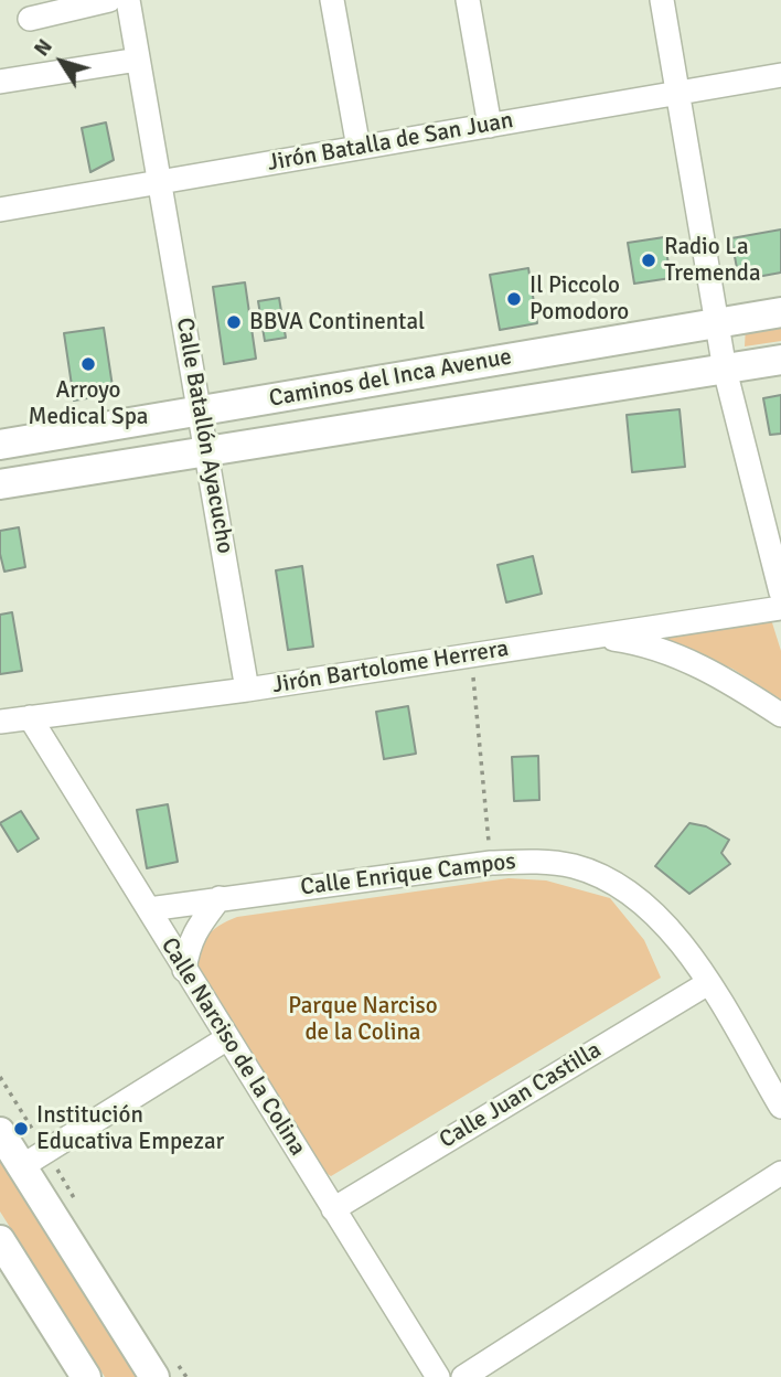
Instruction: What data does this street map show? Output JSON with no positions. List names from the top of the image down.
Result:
{
  "streets": {
    "main road": ["Caminos del Inca Avenue"],
    "street": [
      "Jirón Batalla de San Juan",
      "Calle Batallón Ayacucho",
      "Jirón Bartolome Herrera",
      "Calle Enrique Campos",
      "Calle Narciso de la Colina",
      "Calle Juan Castilla"
    ]
  },
  "crossings": [
    ["Jirón Batalla de San Juan", "Calle Batallón Ayacucho"],
    ["Caminos del Inca Avenue", "Calle Batallón Ayacucho"],
    ["Calle Batallón Ayacucho", "Jirón Bartolome Herrera"],
    ["Jirón Bartolome Herrera", "Calle Narciso de la Colina"],
    ["Calle Enrique Campos", "Calle Narciso de la Colina"],
    ["Calle Enrique Campos", "Calle Juan Castilla"],
    ["Calle Narciso de la Colina", "Calle Juan Castilla"]
  ],
  "parks": ["Parque Narciso de la Colina"],
  "places": [
    "Radio La Tremenda",
    "Il Piccolo Pomodoro",
    "BBVA Continental",
    "Arroyo Medical Spa",
    "Institución Educativa Empezar"
  ],
  "north": "top left"
}
